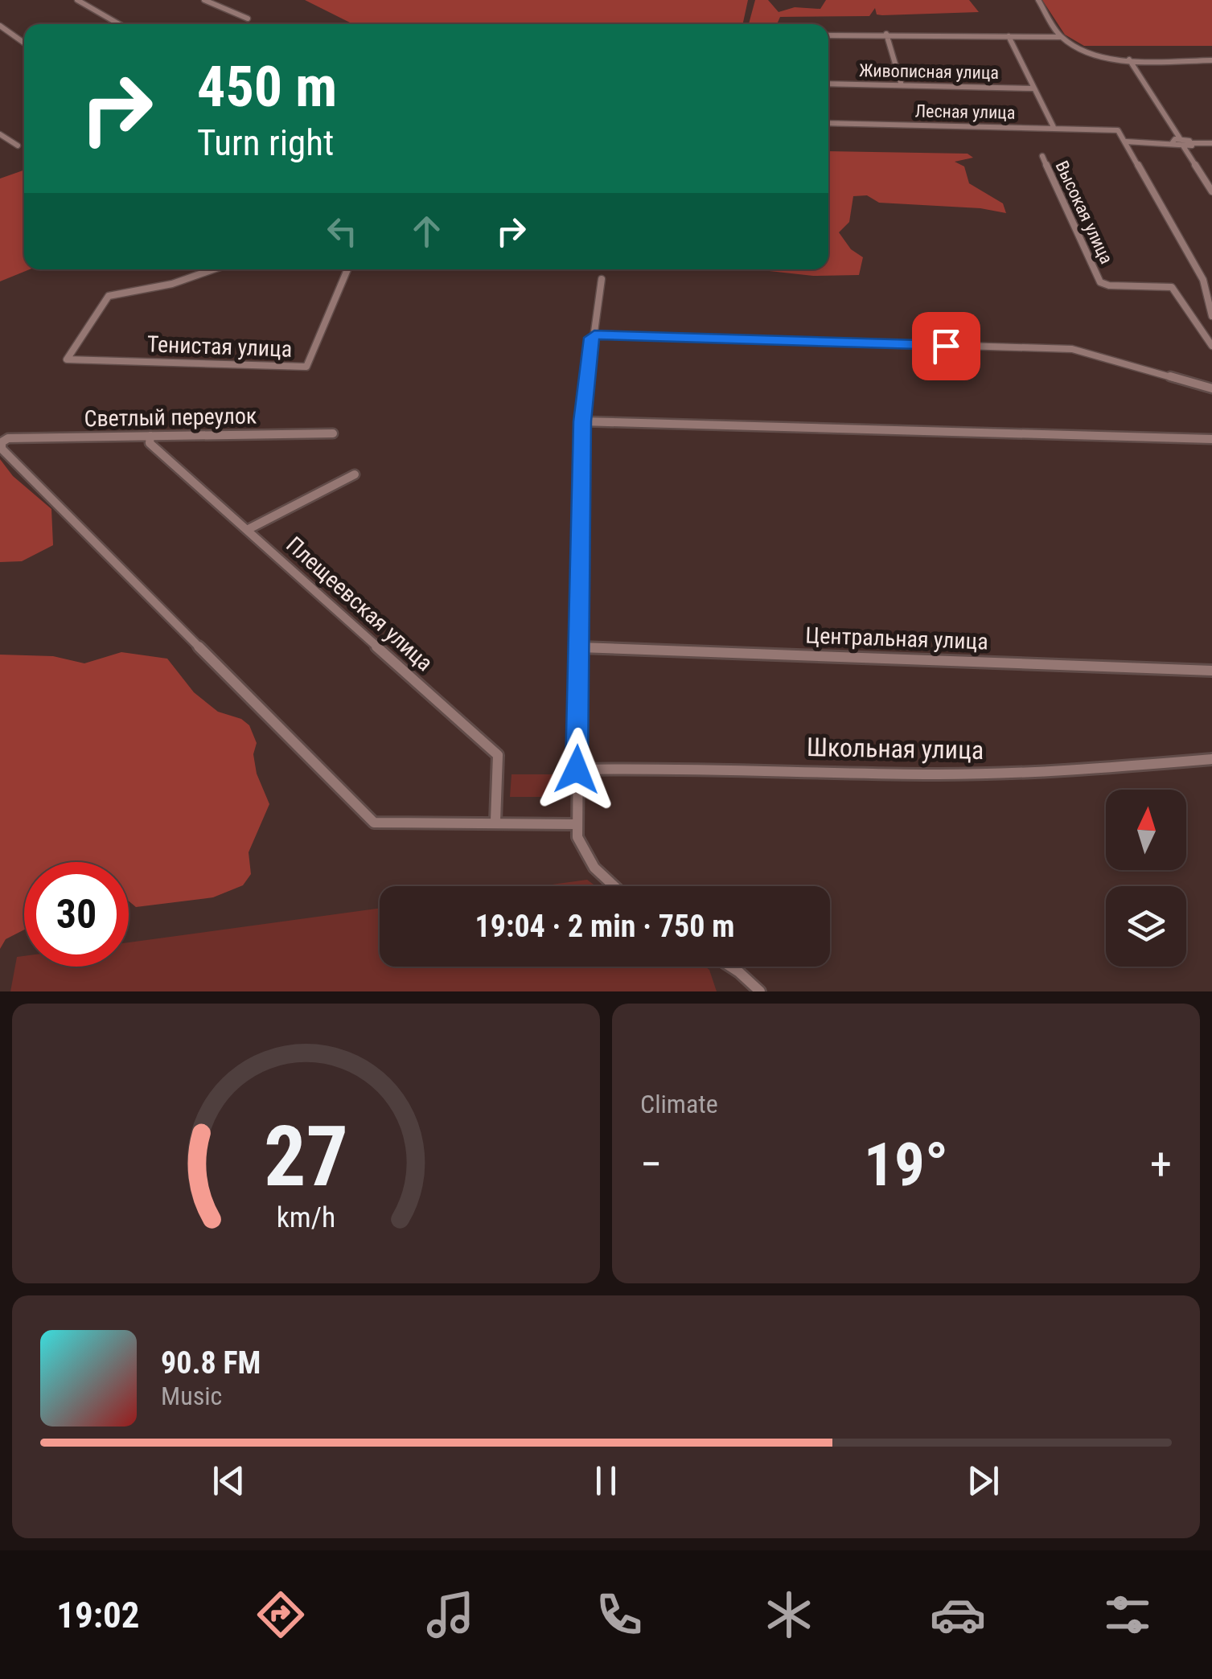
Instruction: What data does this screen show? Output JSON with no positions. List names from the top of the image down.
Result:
{
  "streets": {
    "street": [
      "Живописная улица",
      "Лесная улица",
      "Высокая улица",
      "Тенистая улица",
      "Светлый переулок",
      "Плещеевская улица",
      "Центральная улица",
      "Школьная улица"
    ]
  },
  "crossings": [
    ["Светлый переулок", "Плещеевская улица"]
  ],
  "north": "top",
  "page": {
    "turn": ["450 m", "Turn right"],
    "limit": "30",
    "trip": "19:04 · 2 min · 750 m",
    "tile": "Climate",
    "heat": ["−", "19°", "+"],
    "song": ["90.8 FM", "Music"],
    "tabs": "19:02",
    "gauge": ["27", "km/h"]
  }
}
